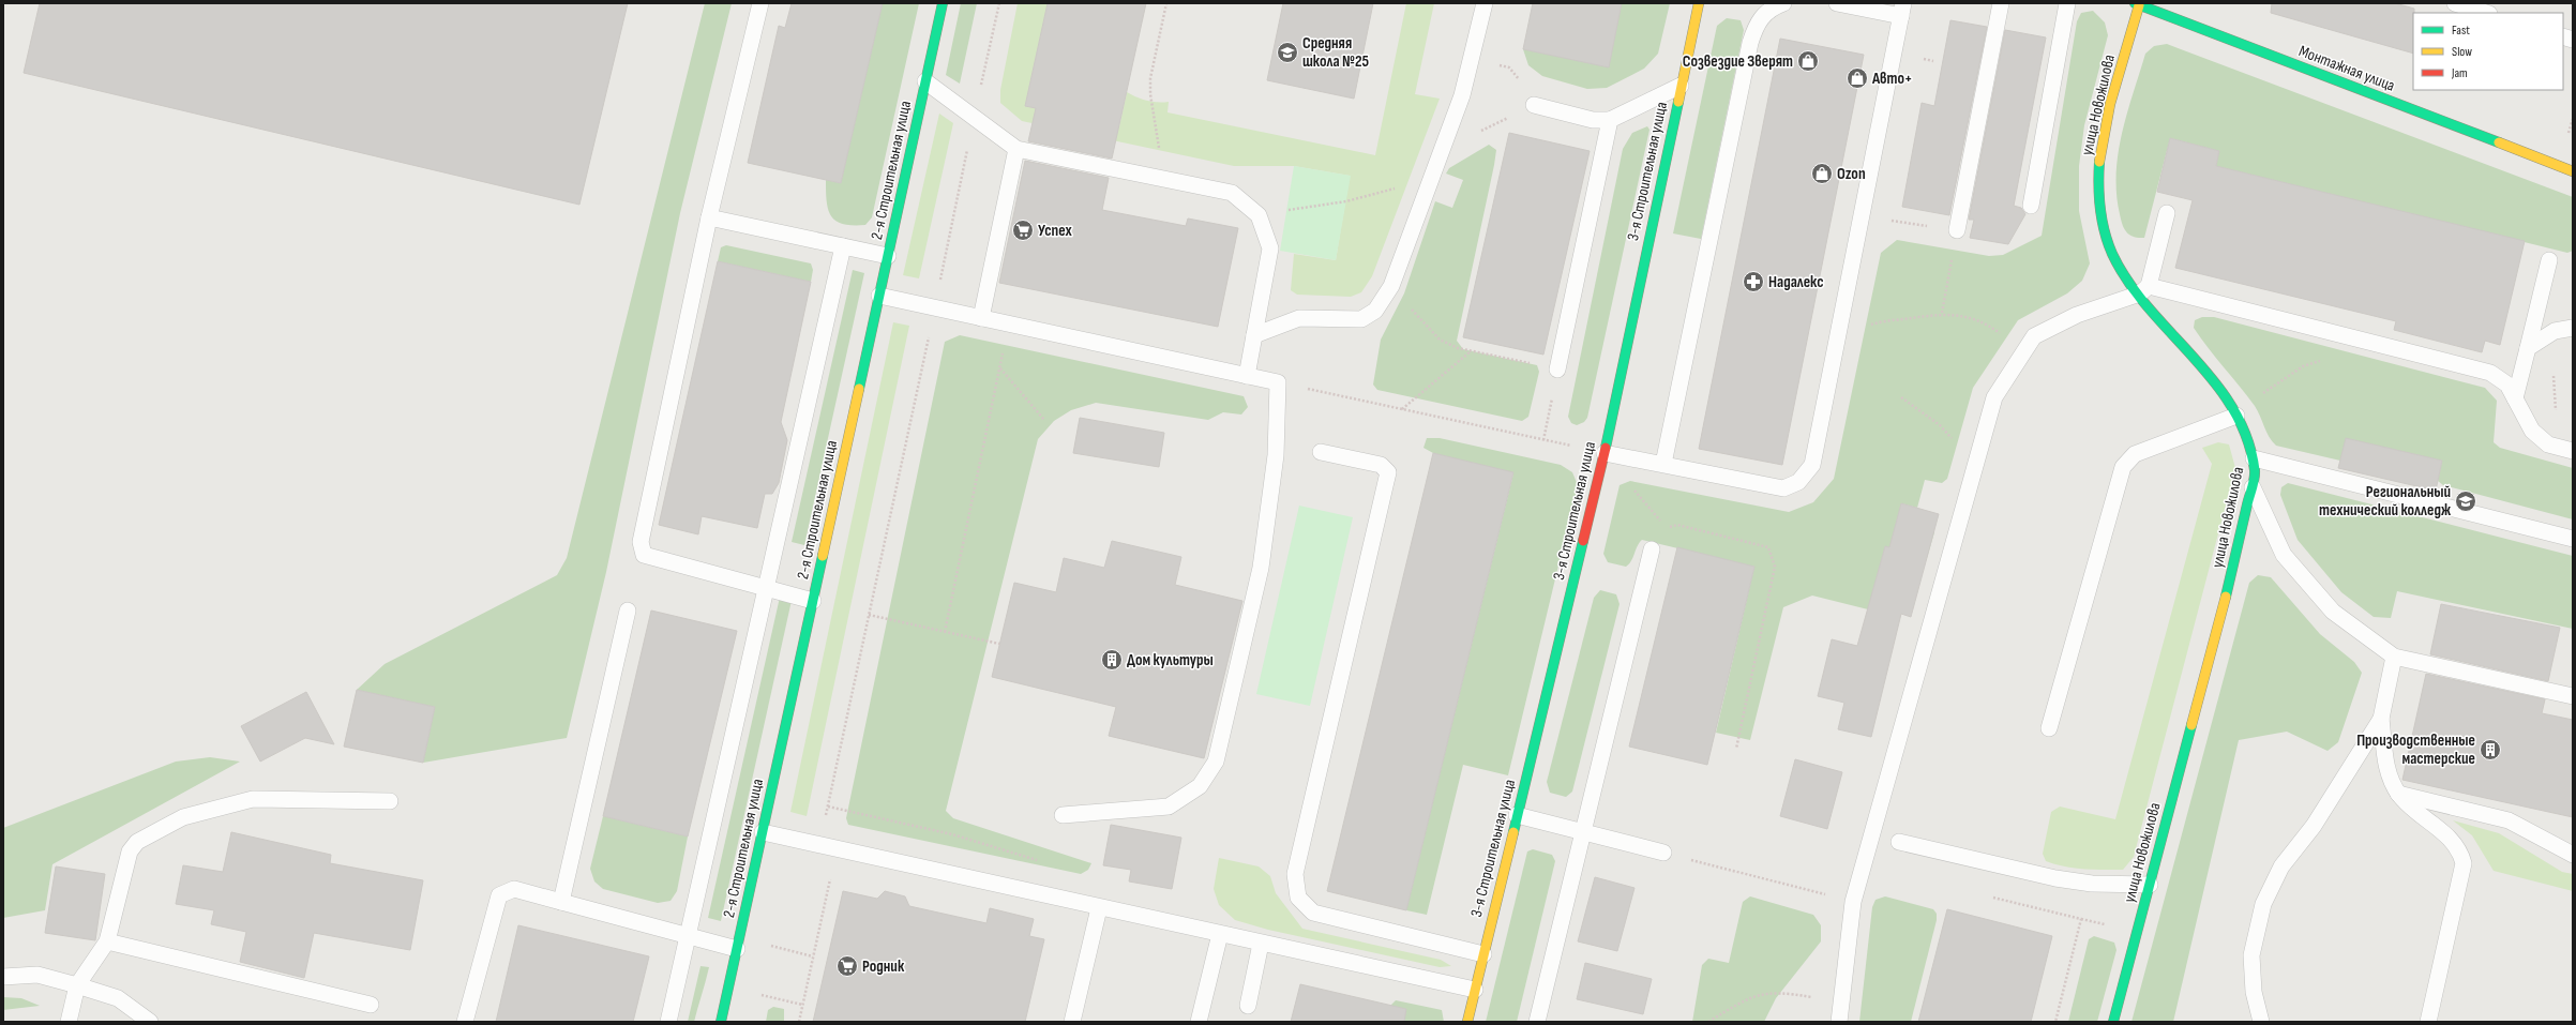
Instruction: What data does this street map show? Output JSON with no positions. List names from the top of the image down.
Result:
{
  "streets": {
    "street": [
      "Монтажная улица",
      "улица Новожилова",
      "2-я Строительная улица",
      "3-я Строительная улица"
    ]
  },
  "crossings": [
    ["Монтажная улица", "улица Новожилова"]
  ],
  "places": {
    "school or university": ["Средняя школа №25", "Региональный технический колледж"],
    "shop": ["Созвездие Зверят", "Авто+", "Ozon"],
    "supermarket": ["Успех", "Родник"],
    "pharmacy": ["Надалекс"],
    "building": ["Дом культуры", "Производственные мастерские"]
  },
  "legend": ["Fast", "Slow", "Jam"]
}
